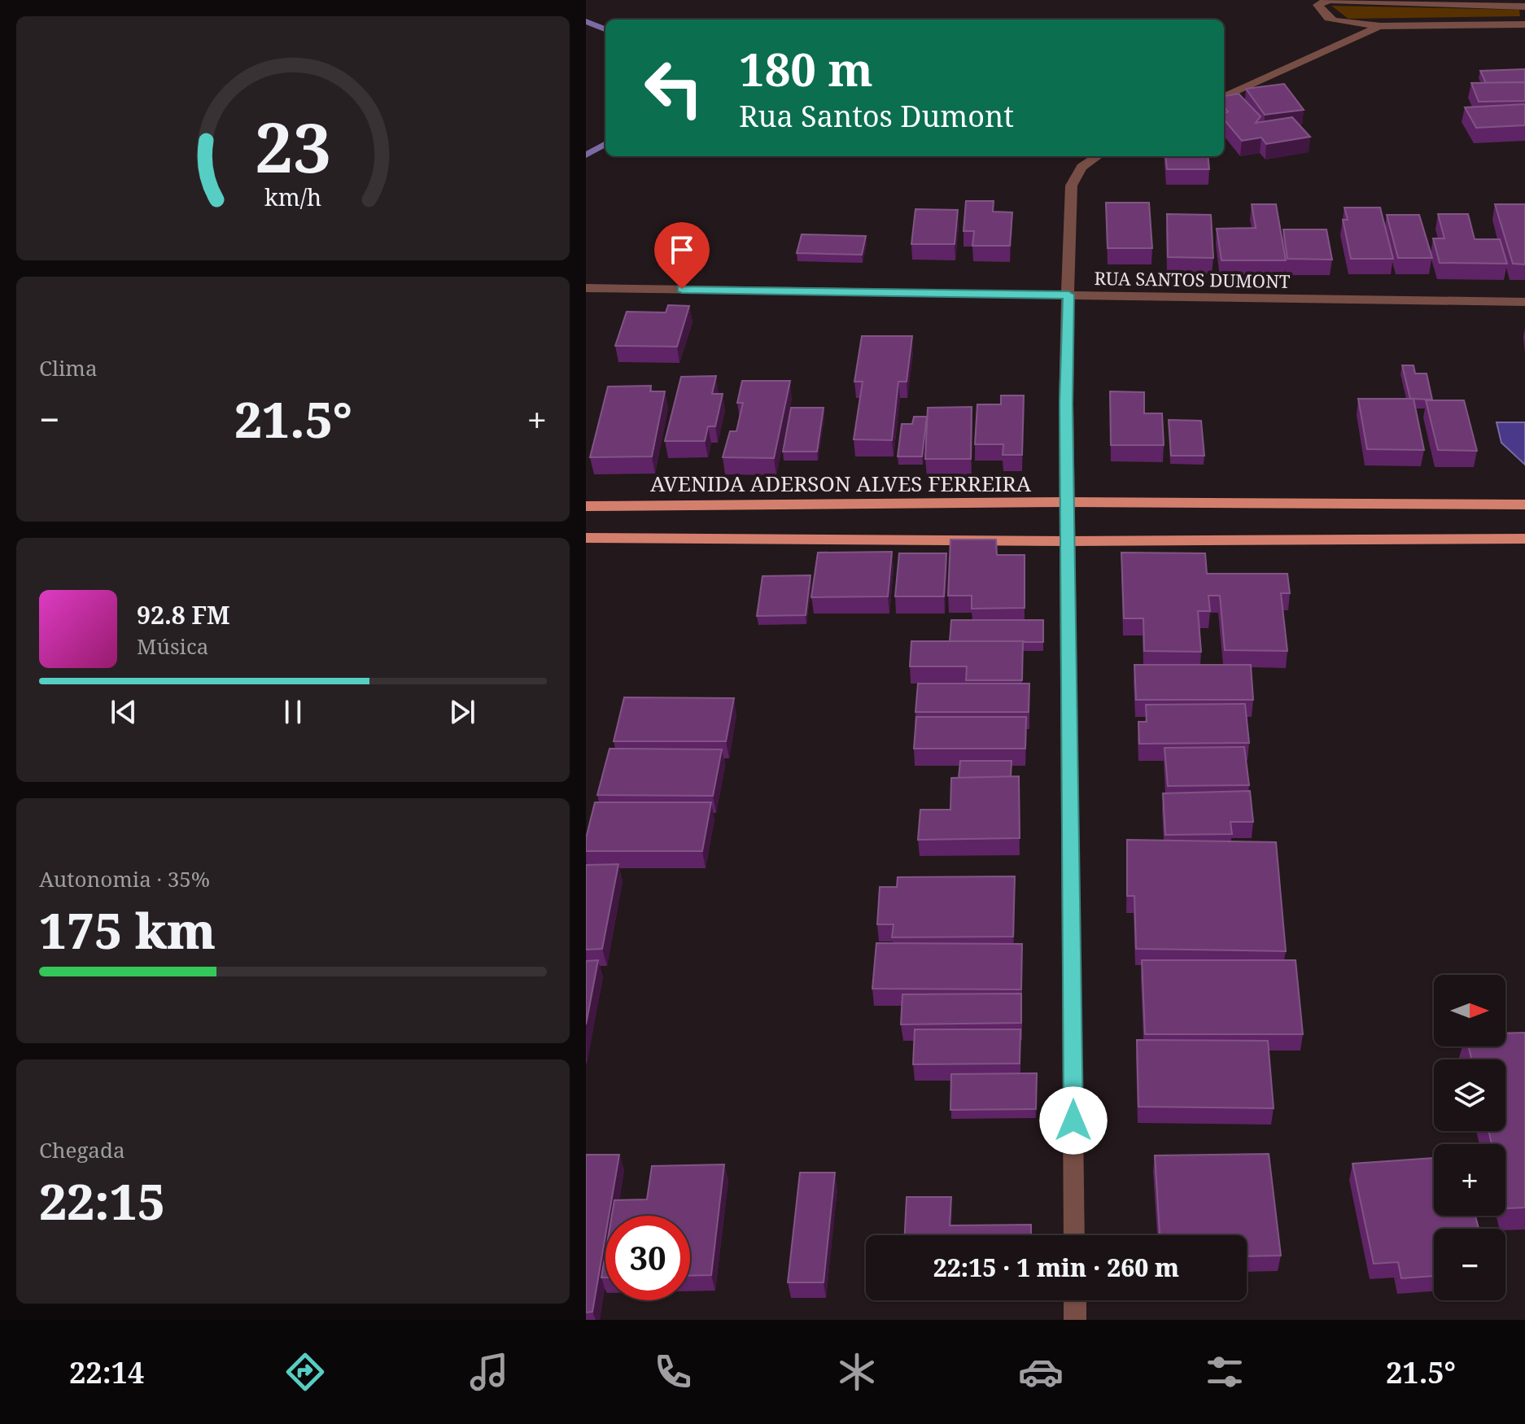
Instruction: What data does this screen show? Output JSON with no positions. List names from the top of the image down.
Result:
{
  "streets": {
    "main road": ["AVENIDA ADERSON ALVES FERREIRA"],
    "street": ["RUA SANTOS DUMONT"]
  },
  "north": "right",
  "page": {
    "turn": ["180 m", "Rua Santos Dumont"],
    "tile": [
      "Clima",
      ["Autonomia · 35%", "175 km"],
      ["Chegada", "22:15"]
    ],
    "heat": ["−", "21.5°", "+"],
    "song": ["92.8 FM", "Música"],
    "map_buttons": ["+", "−"],
    "limit": "30",
    "trip": "22:15 · 1 min · 260 m",
    "tabs": ["22:14", "21.5°"],
    "gauge": ["23", "km/h"]
  }
}
